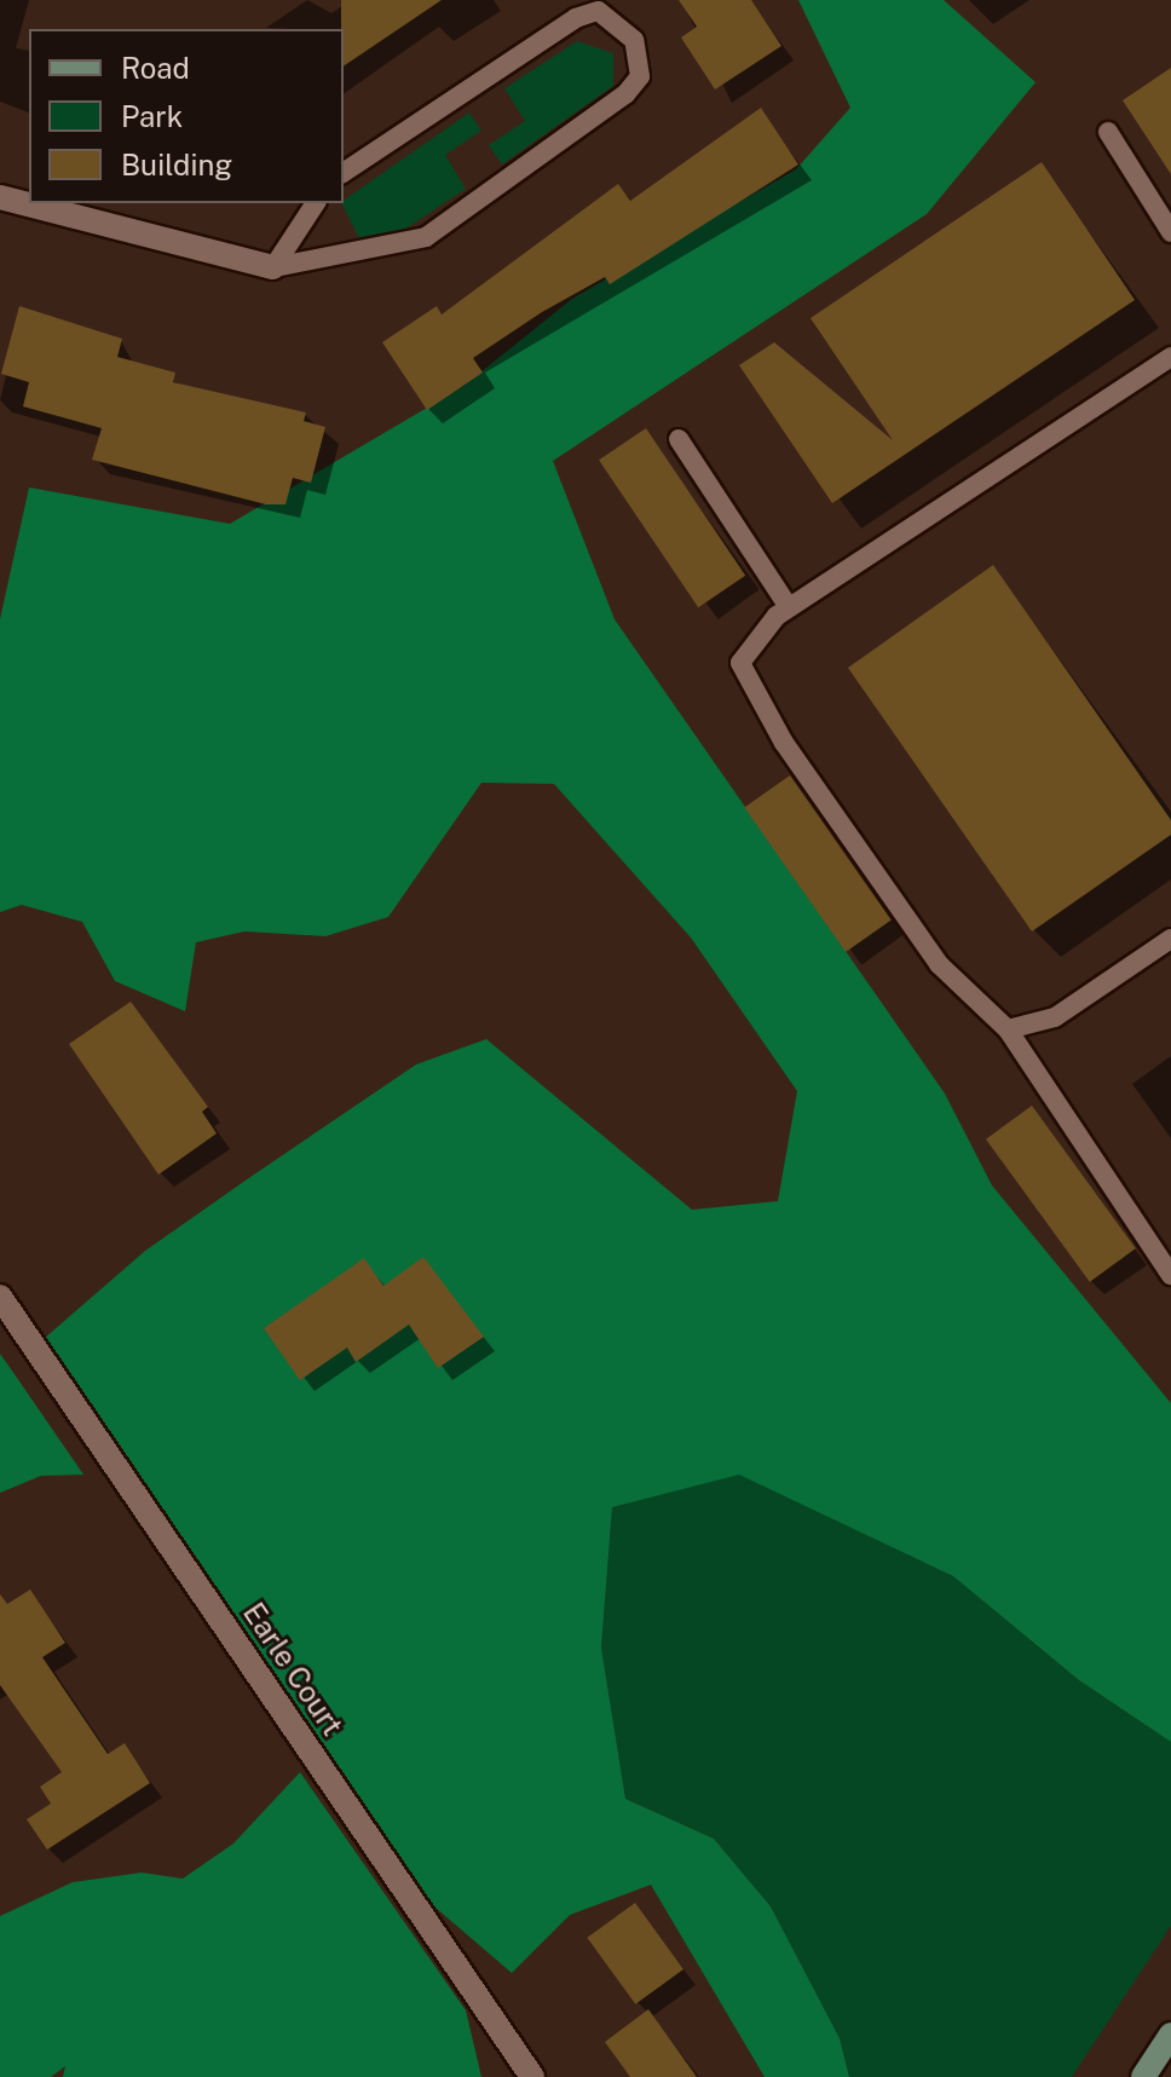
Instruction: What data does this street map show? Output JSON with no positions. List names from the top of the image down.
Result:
{
  "streets": {
    "street": ["Earle Court"]
  },
  "legend": ["Road", "Park", "Building"]
}
